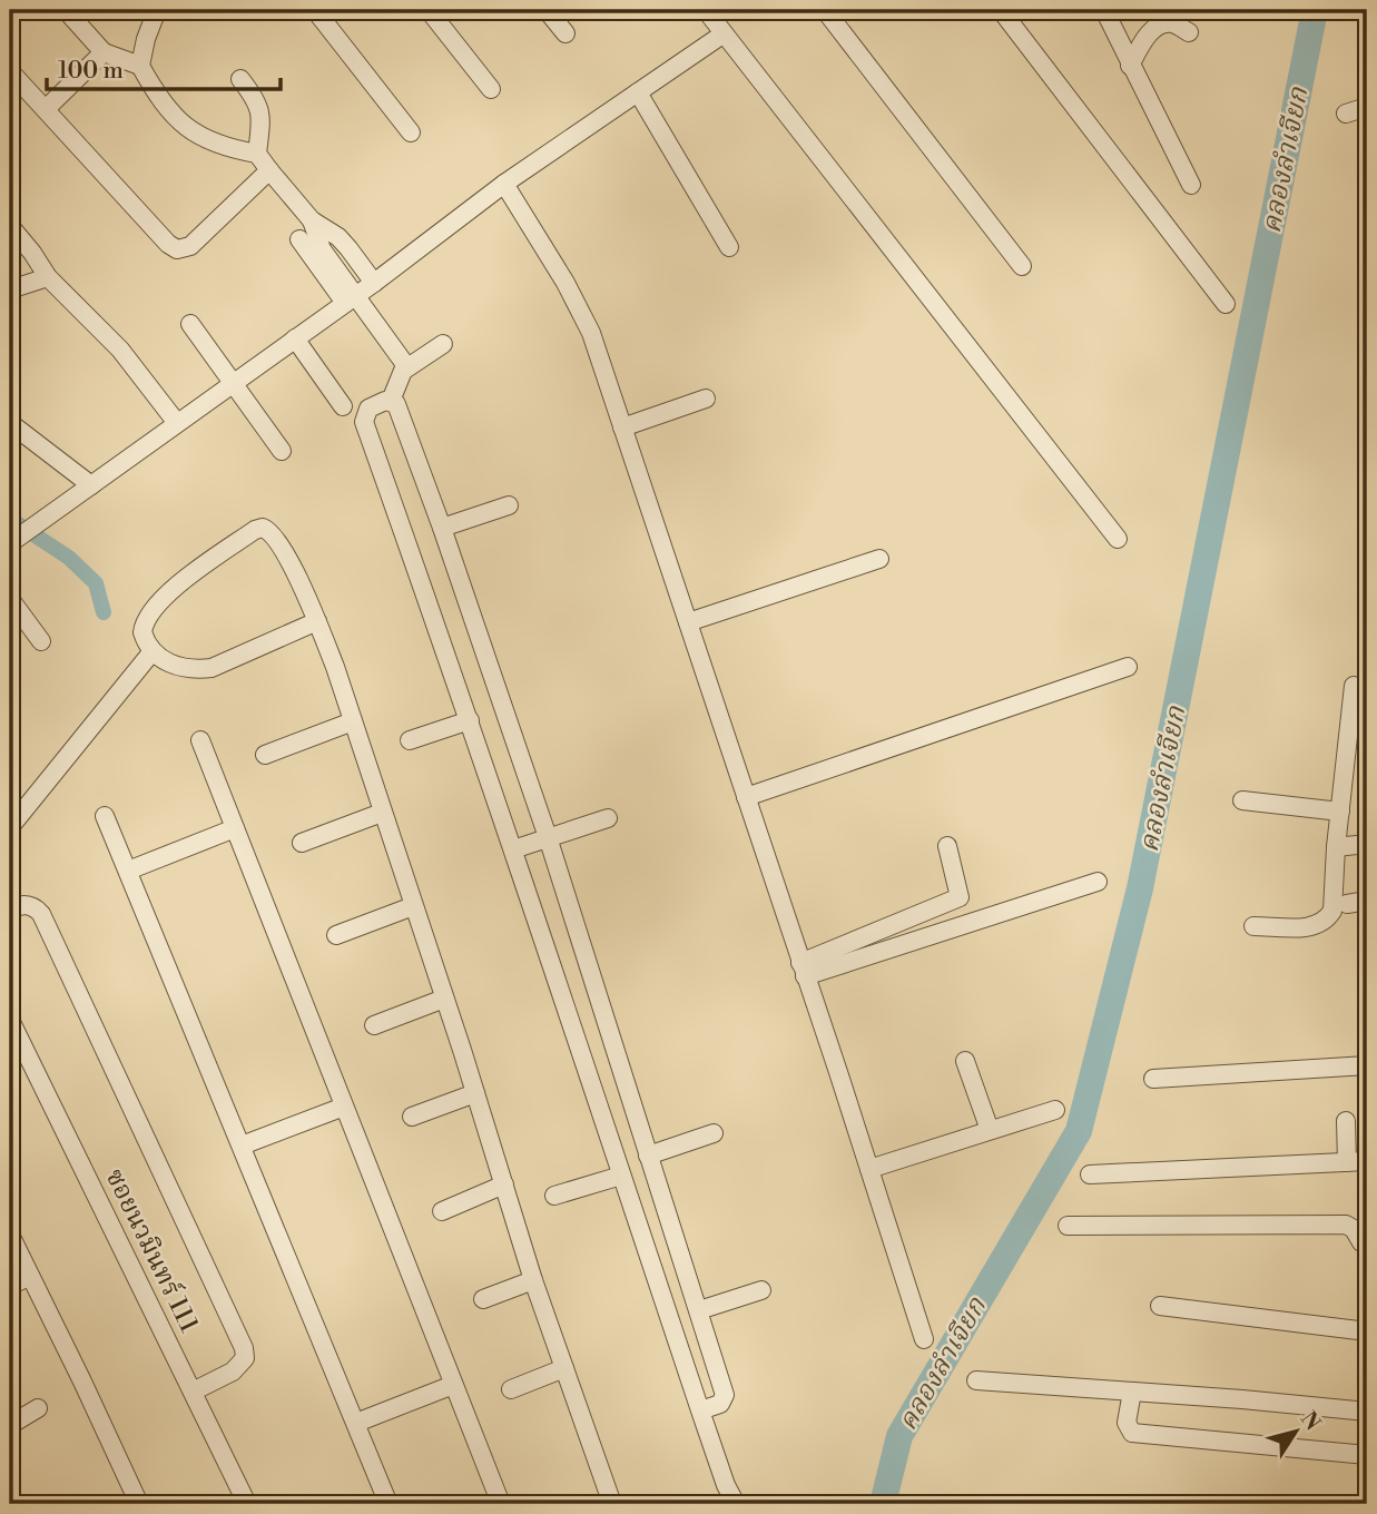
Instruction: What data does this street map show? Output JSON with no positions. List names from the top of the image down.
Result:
{
  "streets": {
    "street": ["ซอยนวมินทร์ 111"]
  },
  "water": ["คลองลำเจียก"],
  "scale_bar": "100 m",
  "north": "top right"
}
